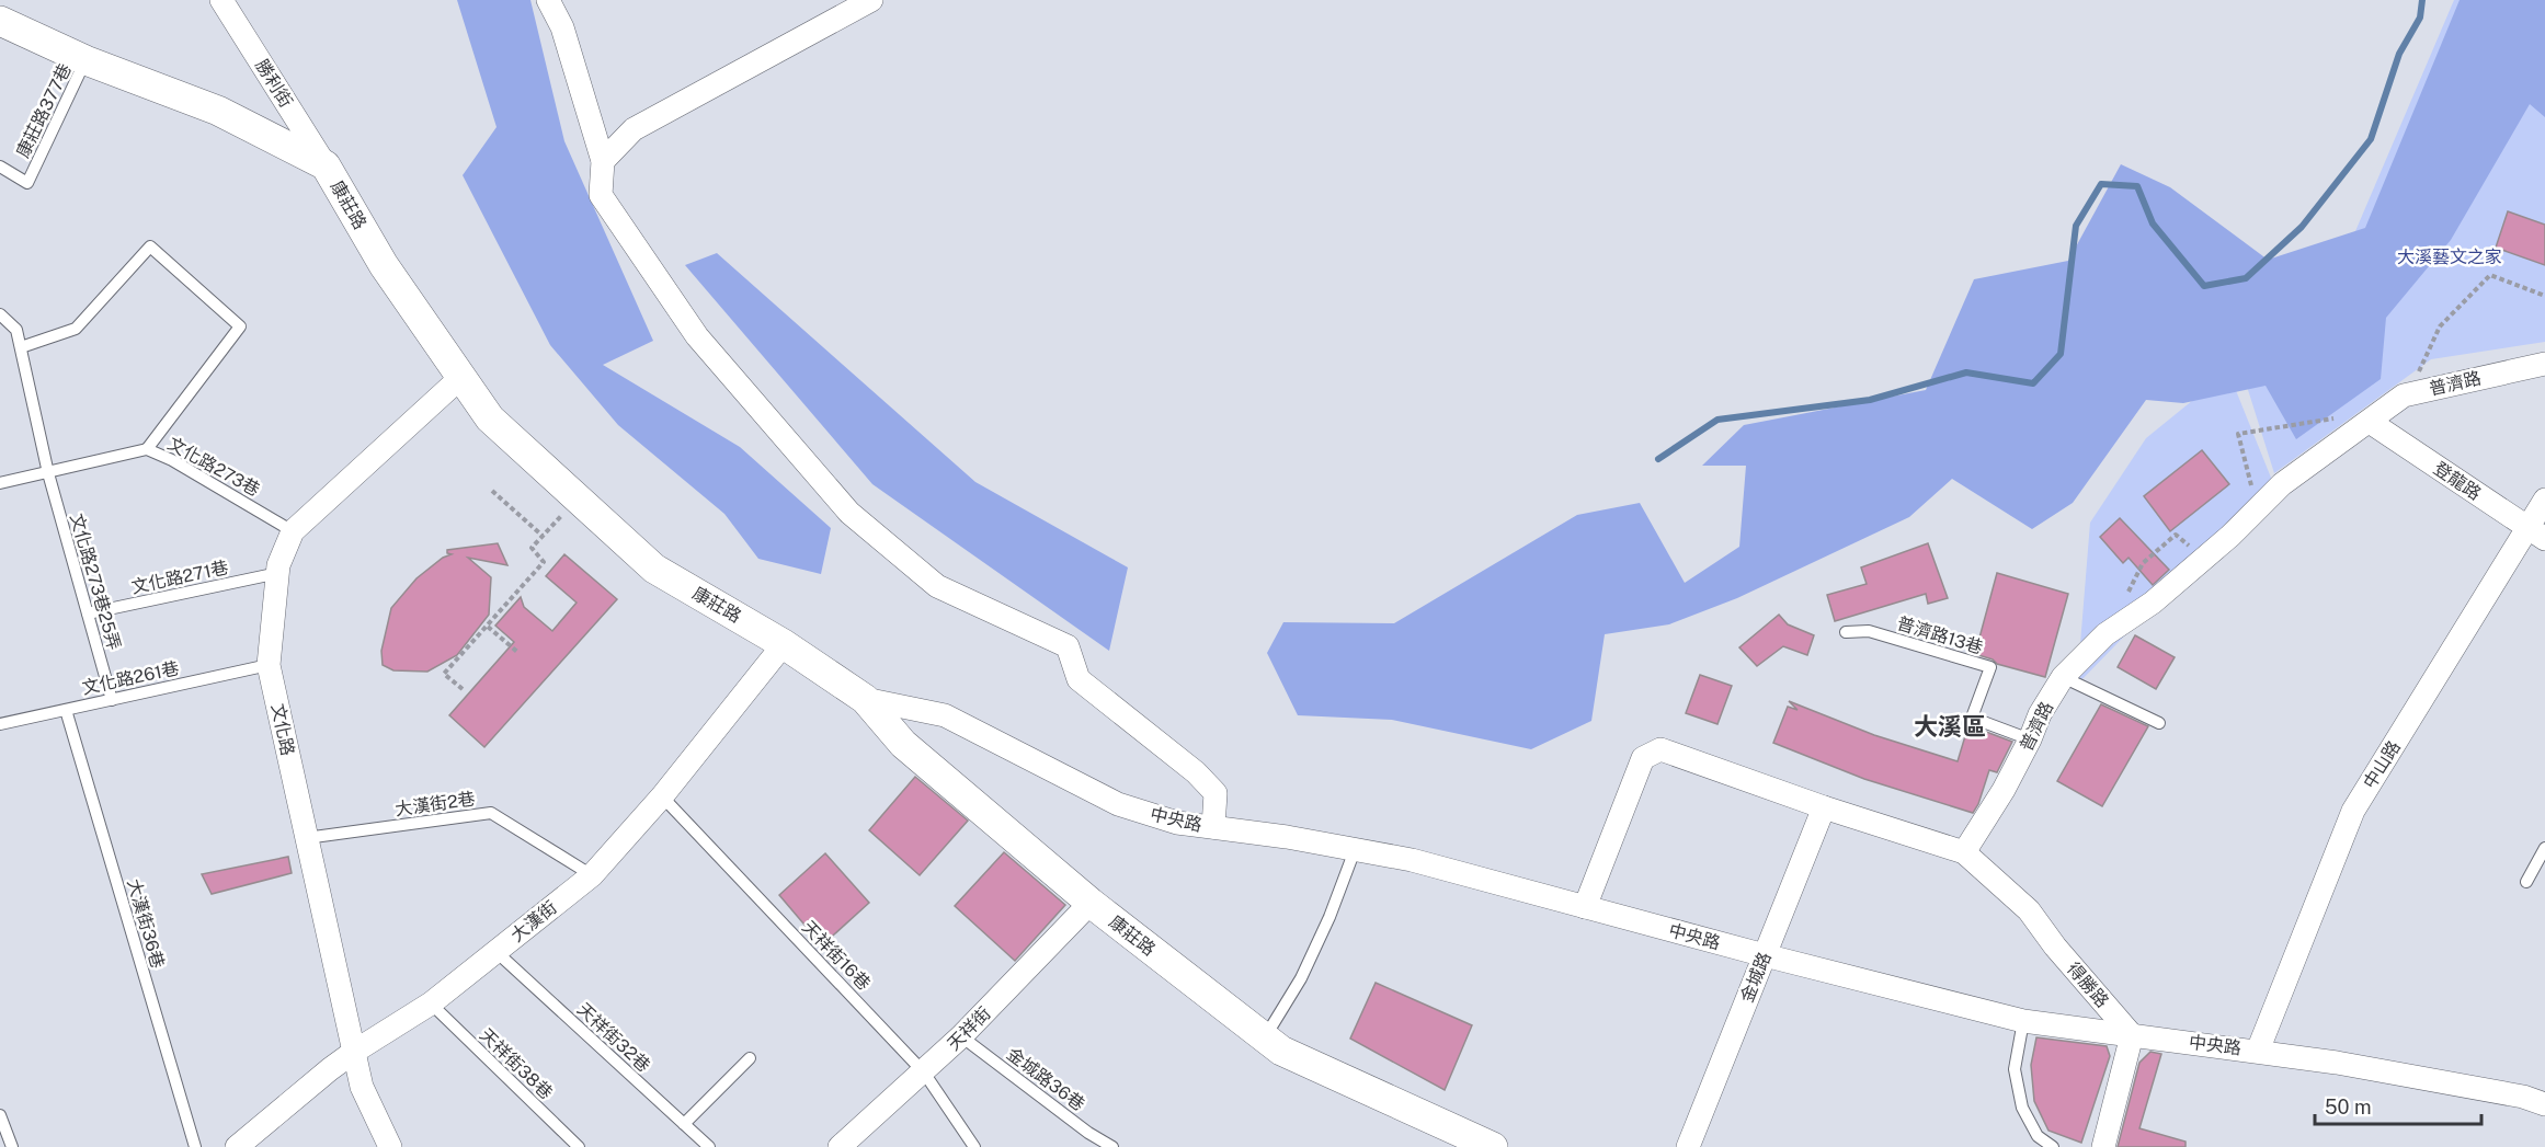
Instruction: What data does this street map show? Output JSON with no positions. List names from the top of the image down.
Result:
{
  "streets": {
    "street": [
      "勝利街",
      "康莊路",
      "普濟路",
      "登龍路",
      "文化路",
      "中山路",
      "中央路",
      "大漢街",
      "金城路",
      "得勝路",
      "天祥街"
    ],
    "lane": [
      "康莊路377巷",
      "文化路273巷",
      "文化路271巷",
      "文化路273巷25弄",
      "普濟路13巷",
      "文化路261巷",
      "大漢街2巷",
      "大漢街36巷",
      "天祥街16巷",
      "天祥街32巷",
      "天祥街38巷",
      "金城路36巷"
    ]
  },
  "crossings": [
    ["勝利街", "康莊路"],
    ["康莊路377巷", "康莊路"],
    ["康莊路", "文化路"],
    ["康莊路", "中央路"],
    ["康莊路", "大漢街"],
    ["康莊路", "天祥街"],
    ["普濟路", "登龍路"],
    ["普濟路", "普濟路13巷"],
    ["普濟路", "得勝路"],
    ["文化路273巷", "文化路273巷25弄"],
    ["文化路273巷", "文化路"],
    ["登龍路", "中山路"],
    ["文化路271巷", "文化路273巷25弄"],
    ["文化路271巷", "文化路"],
    ["文化路273巷25弄", "文化路261巷"],
    ["文化路261巷", "文化路"],
    ["文化路261巷", "大漢街36巷"],
    ["文化路", "大漢街2巷"],
    ["文化路", "大漢街"],
    ["中山路", "中央路"],
    ["大漢街2巷", "大漢街"],
    ["中央路", "金城路"],
    ["中央路", "得勝路"],
    ["大漢街", "天祥街16巷"],
    ["大漢街", "天祥街32巷"],
    ["大漢街", "天祥街38巷"],
    ["天祥街16巷", "天祥街"],
    ["天祥街", "金城路36巷"]
  ],
  "districts": ["大溪區"],
  "parks": ["大溪藝文之家"],
  "scale_bar": "50 m"
}
